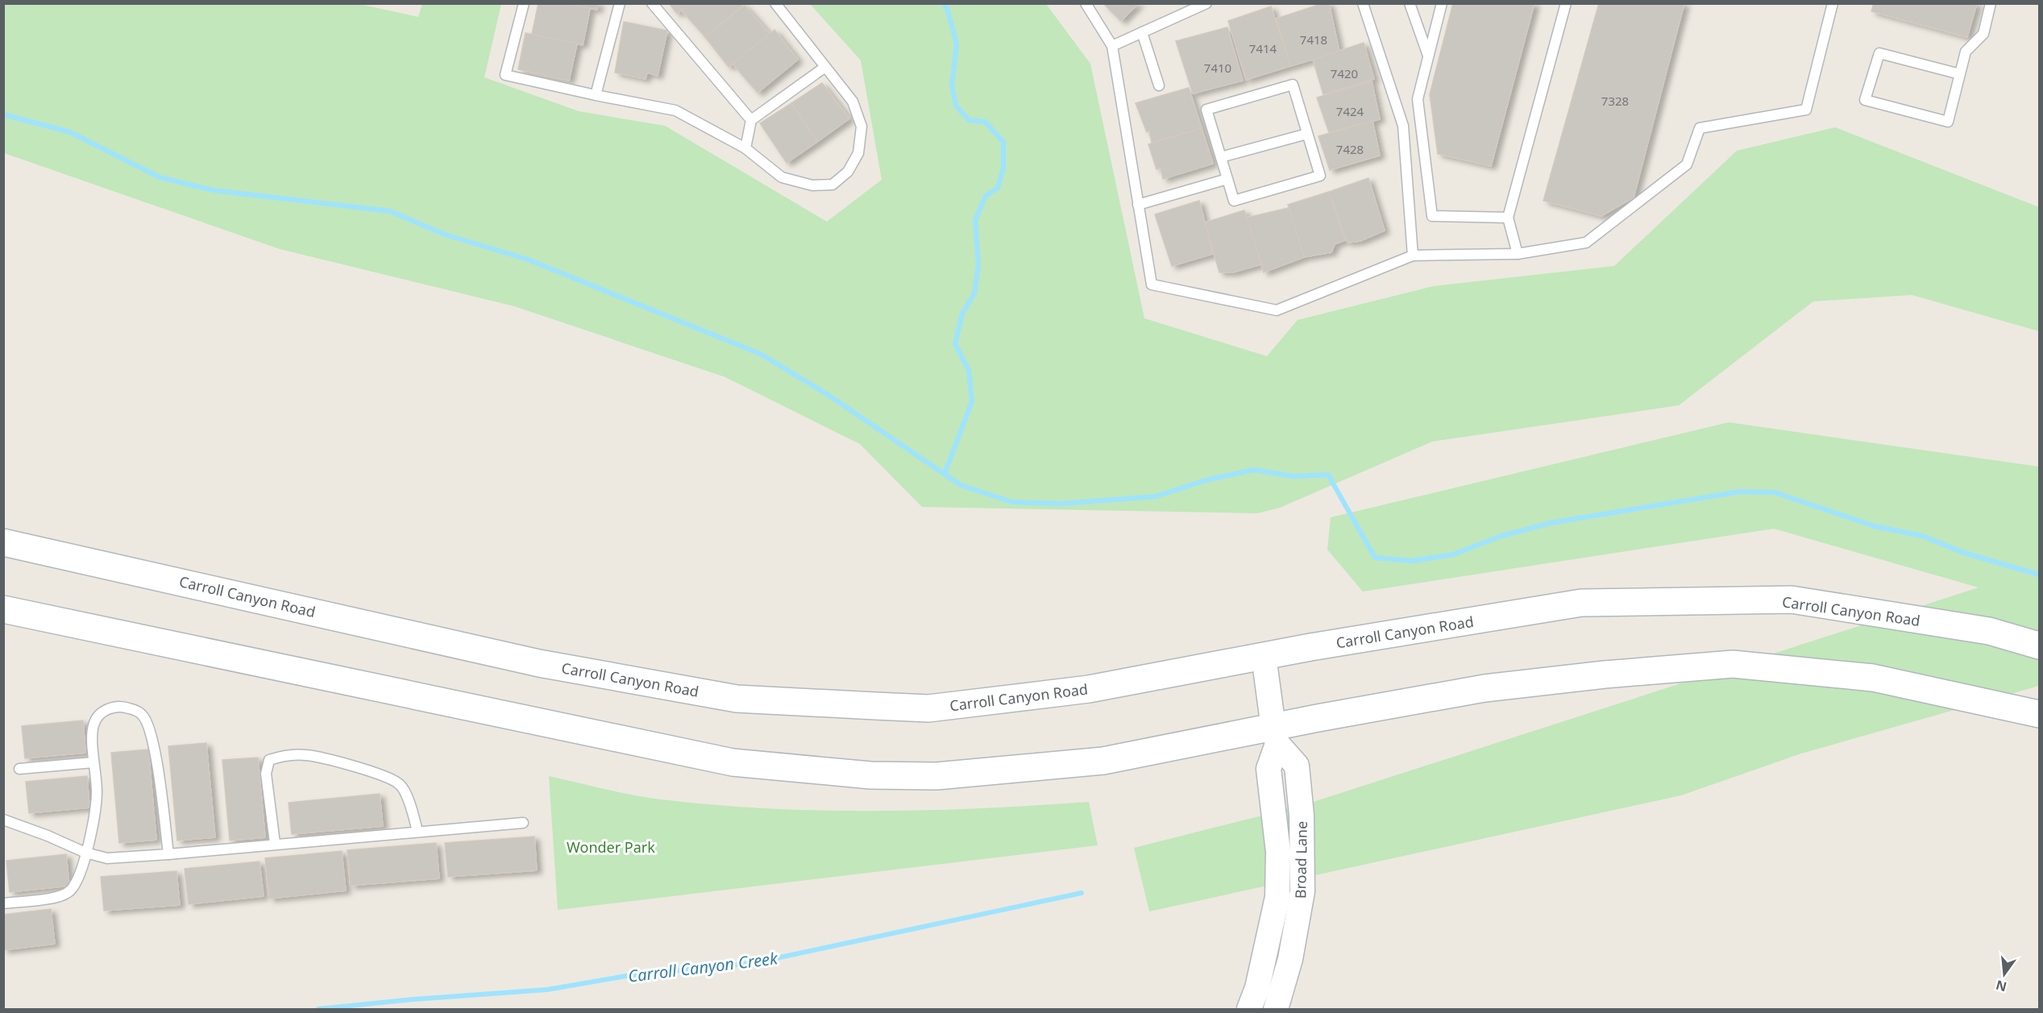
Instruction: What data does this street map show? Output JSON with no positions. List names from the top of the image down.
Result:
{
  "streets": {
    "main road": ["Carroll Canyon Road"],
    "street": ["Broad Lane"]
  },
  "crossings": [
    ["Carroll Canyon Road", "Broad Lane"]
  ],
  "water": ["Carroll Canyon Creek"],
  "parks": ["Wonder Park"],
  "house_numbers": [
    "7418",
    "7414",
    "7410",
    "7420",
    "7328",
    "7424",
    "7428"
  ],
  "north": "bottom"
}
